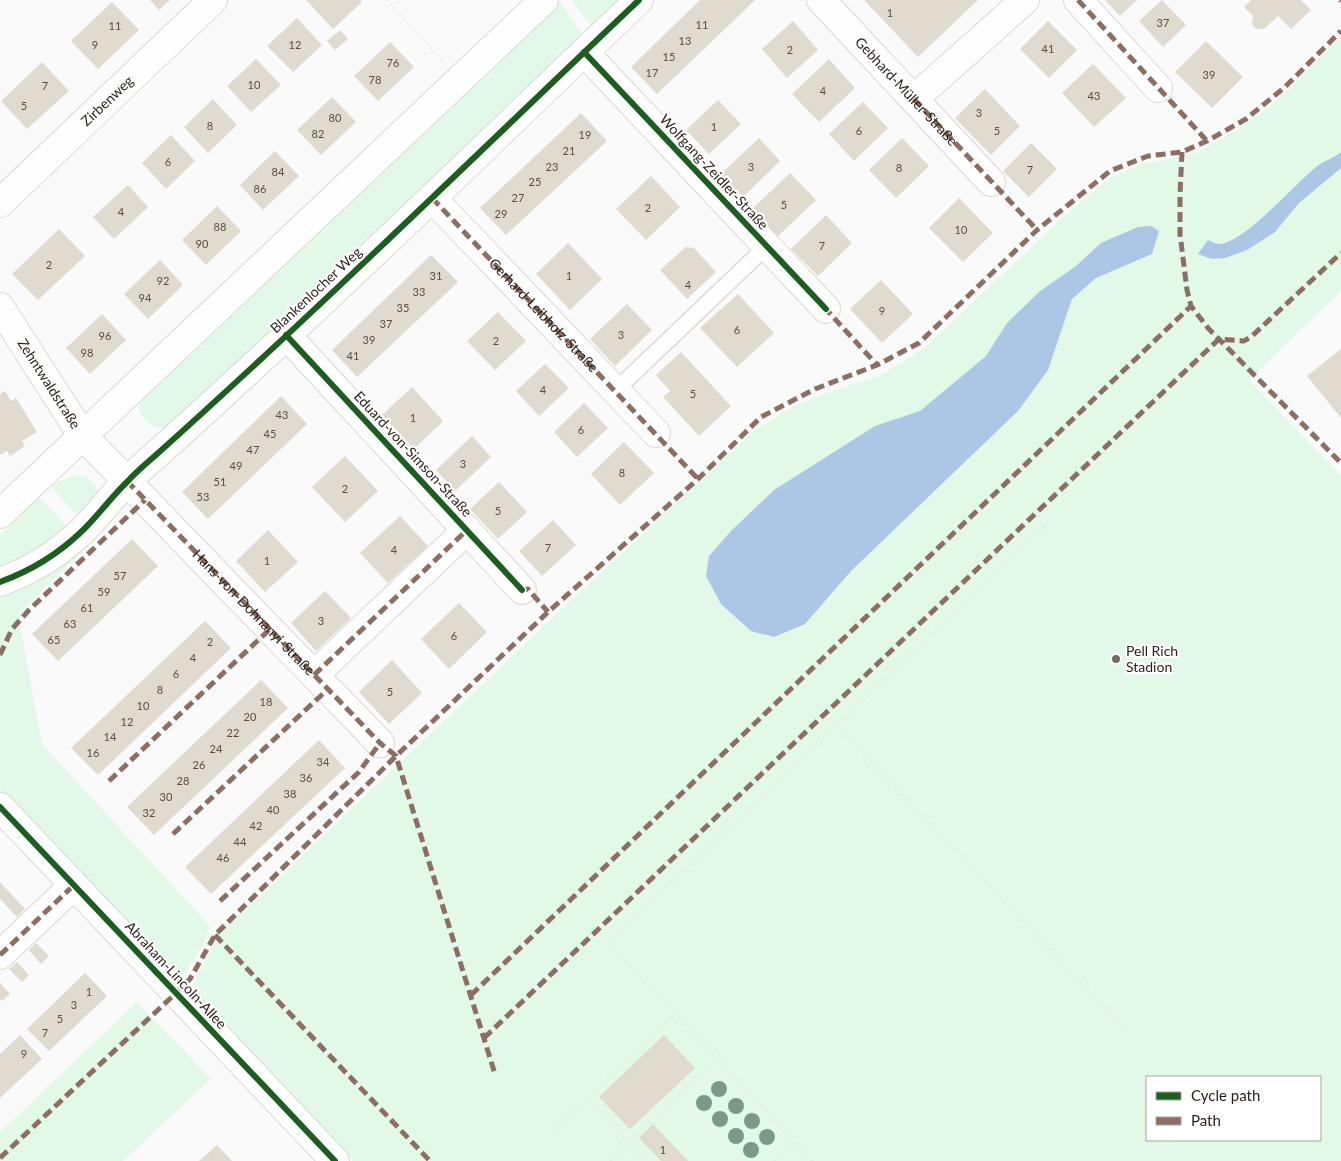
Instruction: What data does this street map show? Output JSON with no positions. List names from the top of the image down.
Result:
{
  "streets": {
    "street": [
      "Gebhard-Müller-Straße",
      "Zirbenweg",
      "Wolfgang-Zeidler-Straße",
      "Blankenlocher Weg",
      "Gerhard-Leibholz-Straße",
      "Zehntwaldstraße",
      "Eduard-von-Simson-Straße",
      "Hans-von-Dohnanyi-Straße",
      "Abraham-Lincoln-Allee"
    ]
  },
  "crossings": [
    ["Wolfgang-Zeidler-Straße", "Blankenlocher Weg"],
    ["Blankenlocher Weg", "Gerhard-Leibholz-Straße"],
    ["Blankenlocher Weg", "Eduard-von-Simson-Straße"],
    ["Blankenlocher Weg", "Hans-von-Dohnanyi-Straße"]
  ],
  "places": ["Pell Rich Stadion"],
  "house_numbers": [
    "1",
    "37",
    "11",
    "11",
    "13",
    "9",
    "12",
    "41",
    "2",
    "15",
    "76",
    "17",
    "39",
    "78",
    "10",
    "7",
    "4",
    "43",
    "5",
    "3",
    "80",
    "8",
    "1",
    "6",
    "5",
    "82",
    "19",
    "21",
    "6",
    "23",
    "3",
    "8",
    "7",
    "84",
    "25",
    "86",
    "27",
    "5",
    "2",
    "4",
    "29",
    "88",
    "10",
    "90",
    "7",
    "2",
    "31",
    "1",
    "92",
    "4",
    "33",
    "94",
    "35",
    "9",
    "37",
    "6",
    "3",
    "96",
    "39",
    "2",
    "98",
    "41",
    "4",
    "5",
    "43",
    "1",
    "6",
    "45",
    "47",
    "3",
    "49",
    "8",
    "51",
    "2",
    "53",
    "5",
    "7",
    "4",
    "1",
    "57",
    "59",
    "61",
    "3",
    "63",
    "6",
    "65",
    "2",
    "4",
    "6",
    "8",
    "5",
    "18",
    "10",
    "20",
    "12",
    "22",
    "14",
    "24",
    "16",
    "34",
    "26",
    "36",
    "28",
    "38",
    "30",
    "40",
    "32",
    "42",
    "44",
    "46",
    "1",
    "3",
    "5",
    "7",
    "9",
    "1"
  ],
  "legend": ["Cycle path", "Path"]
}
